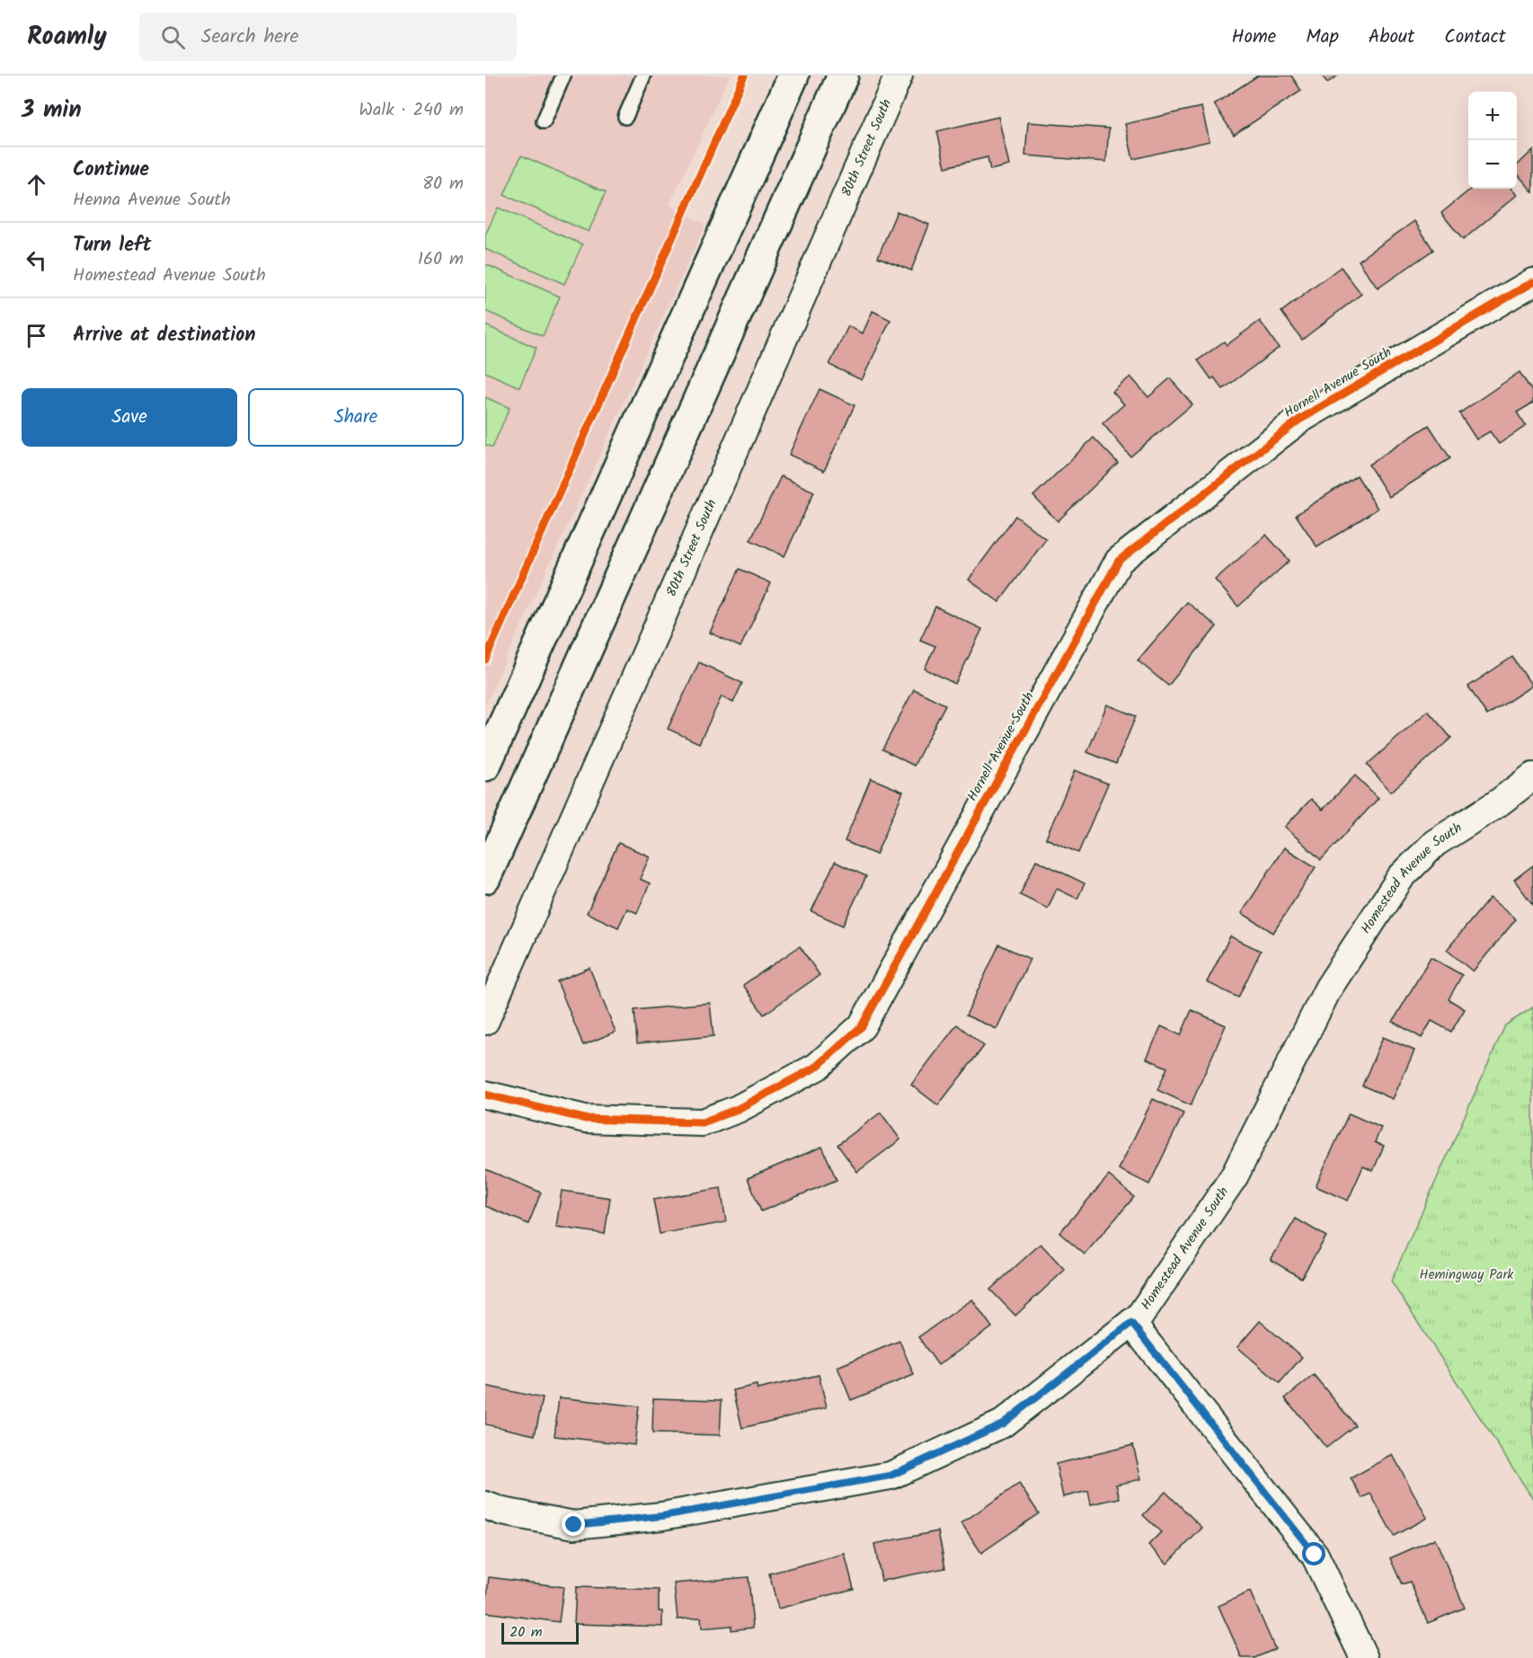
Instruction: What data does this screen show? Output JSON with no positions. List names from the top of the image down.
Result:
{
  "streets": {
    "street": ["80th Street South", "Hornell Avenue South", "Homestead Avenue South"]
  },
  "parks": ["Hemingway Park"],
  "scale_bar": "20 m",
  "page": {
    "header": "Roamly",
    "search": "Search here",
    "nav": [
      "Home",
      "Map",
      "About",
      "Contact"
    ],
    "heading": ["3 min", "Walk · 240 m"],
    "map_buttons": ["+", "−"],
    "list": [
      ["Continue", "Henna Avenue South", "80 m"],
      ["Turn left", "Homestead Avenue South", "160 m"],
      "Arrive at destination"
    ],
    "buttons": ["Save", "Share"],
    "scale": "20 m"
  }
}
